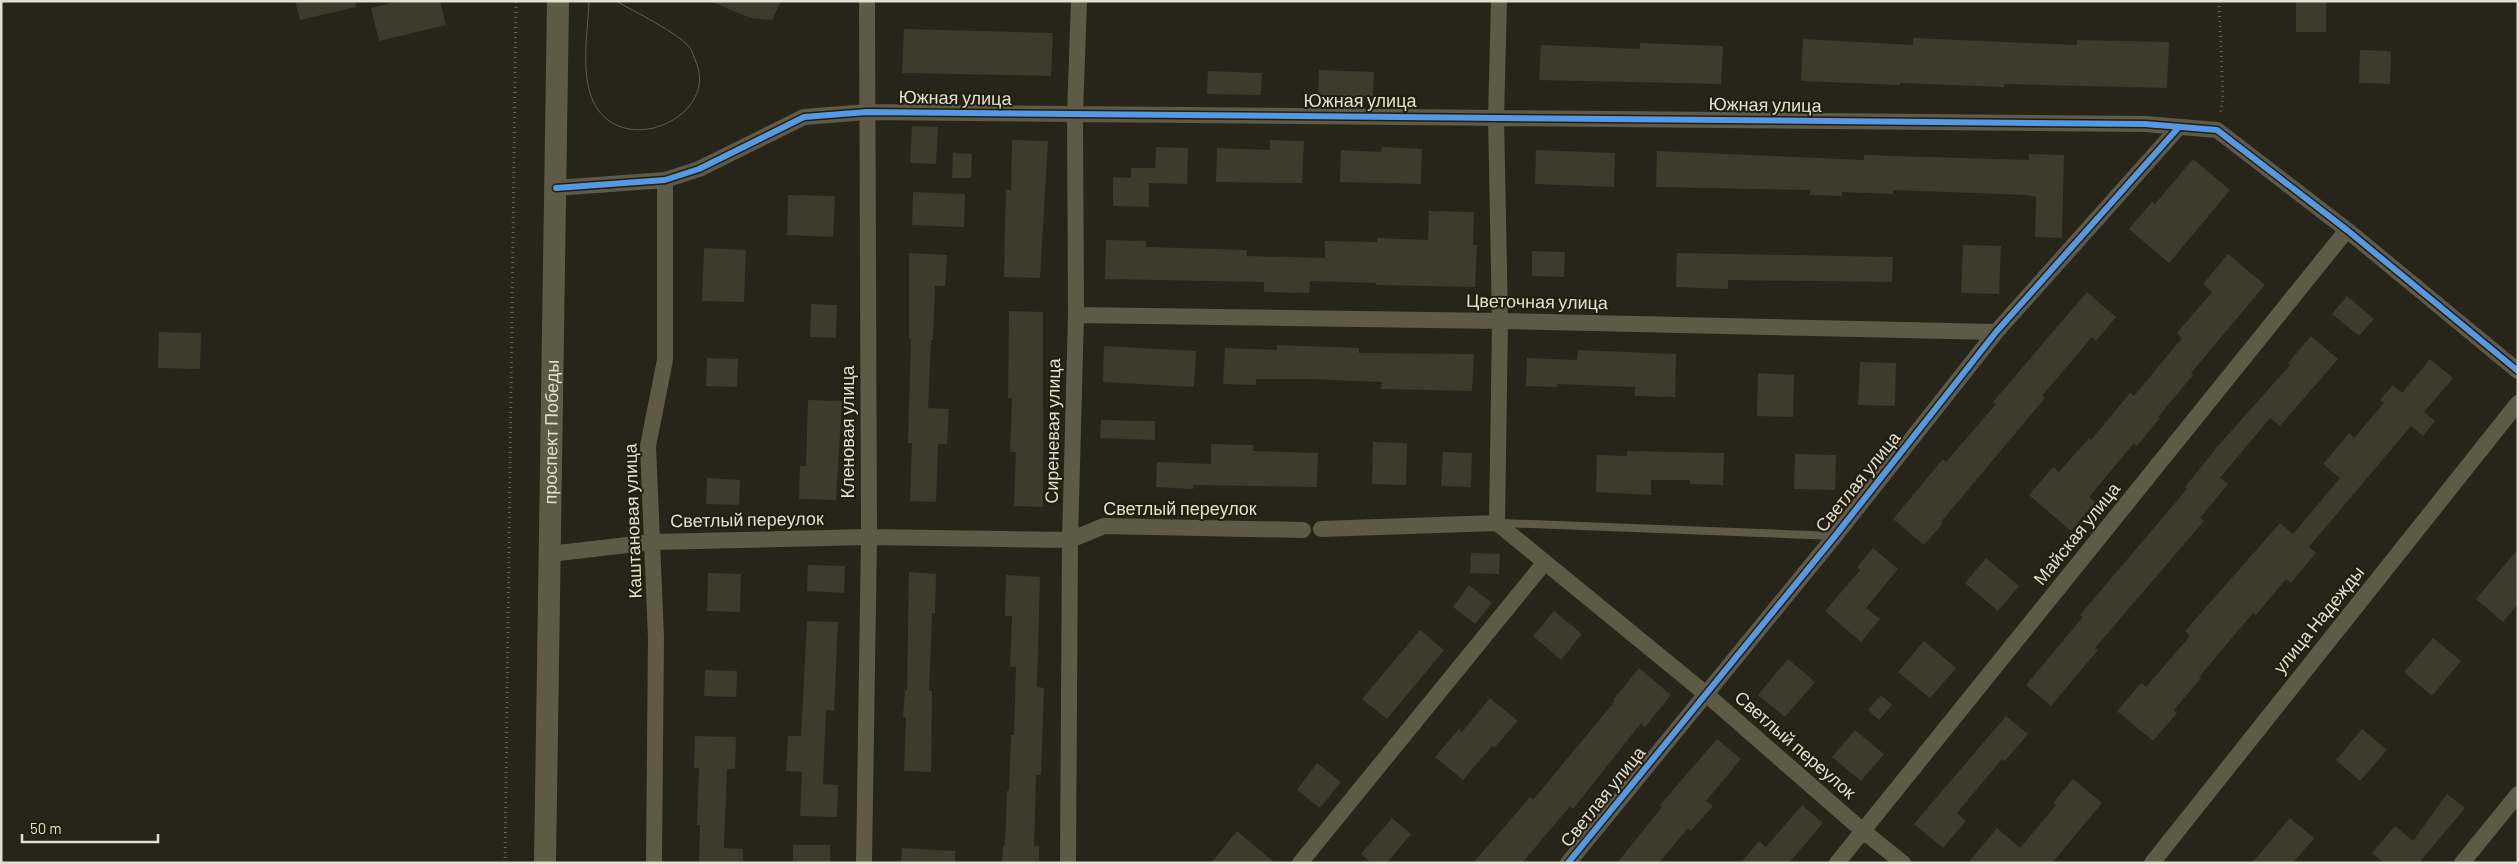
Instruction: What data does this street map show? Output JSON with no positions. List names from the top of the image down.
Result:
{
  "streets": {
    "main road": ["проспект Победы"],
    "street": [
      "Южная улица",
      "Цветочная улица",
      "Сиреневая улица",
      "Кленовая улица",
      "Светлая улица",
      "Светлый переулок",
      "Каштановая улица",
      "Майская улица",
      "улица Надежды"
    ]
  },
  "crossings": [
    ["Южная улица", "Сиреневая улица"],
    ["Южная улица", "проспект Победы"],
    ["Южная улица", "Кленовая улица"],
    ["Южная улица", "Светлая улица"],
    ["Южная улица", "Каштановая улица"],
    ["Цветочная улица", "Сиреневая улица"],
    ["Цветочная улица", "Светлая улица"],
    ["Сиреневая улица", "Светлый переулок"],
    ["проспект Победы", "Светлый переулок"],
    ["Кленовая улица", "Светлый переулок"],
    ["Светлая улица", "Светлый переулок"],
    ["Светлый переулок", "Каштановая улица"],
    ["Светлый переулок", "Майская улица"]
  ],
  "scale_bar": "50 m"
}
